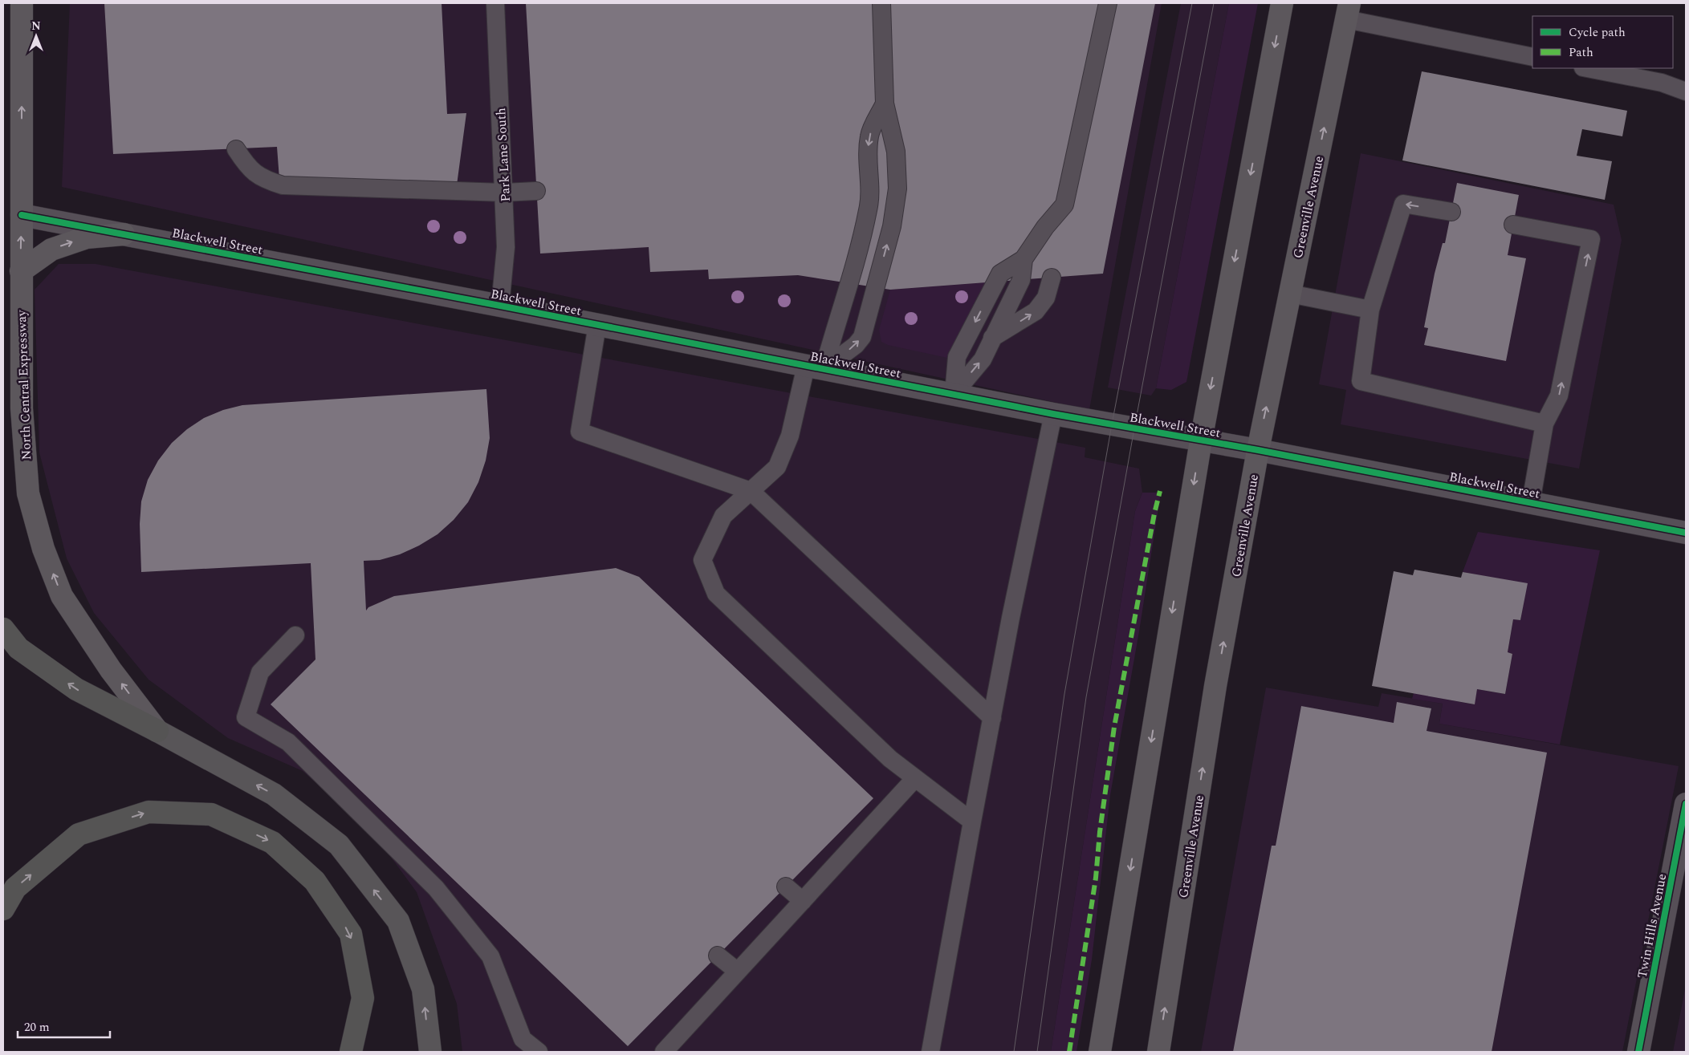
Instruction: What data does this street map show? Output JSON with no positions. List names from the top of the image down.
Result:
{
  "streets": {
    "main road": ["Greenville Avenue", "North Central Expressway"],
    "street": ["Blackwell Street", "Twin Hills Avenue"],
    "lane": ["Park Lane South"]
  },
  "crossings": [
    ["Park Lane South", "Blackwell Street"],
    ["Greenville Avenue", "Blackwell Street"],
    ["Blackwell Street", "North Central Expressway"]
  ],
  "one_way": ["North Central Expressway"],
  "legend": ["Cycle path", "Path"],
  "scale_bar": "20 m",
  "north": "top"
}
